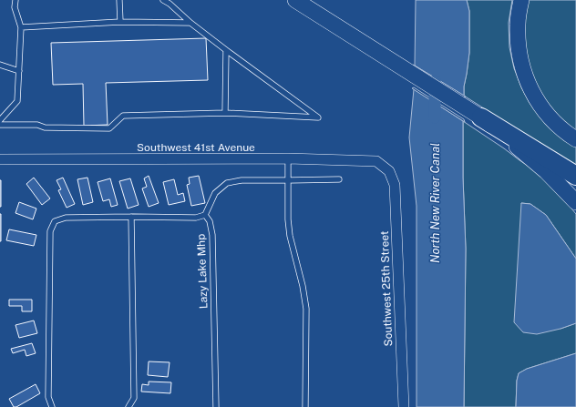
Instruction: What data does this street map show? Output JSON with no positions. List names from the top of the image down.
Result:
{
  "streets": {
    "street": ["Southwest 41st Avenue", "Southwest 25th Street"],
    "lane": ["Lazy Lake Mhp"]
  },
  "crossings": [
    ["Southwest 41st Avenue", "Southwest 25th Street"]
  ],
  "water": ["North New River Canal"]
}
